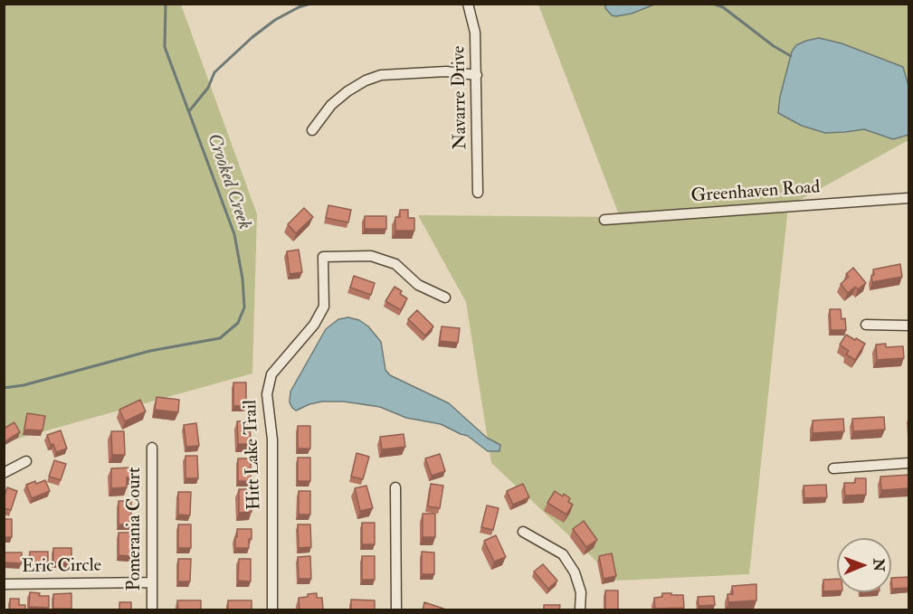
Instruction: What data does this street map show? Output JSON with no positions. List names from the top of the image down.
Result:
{
  "streets": {
    "street": [
      "Navarre Drive",
      "Greenhaven Road",
      "Hitt Lake Trail",
      "Pomerania Court",
      "Eric Circle"
    ]
  },
  "crossings": [
    ["Pomerania Court", "Eric Circle"]
  ],
  "water": ["Crooked Creek"],
  "north": "right"
}
